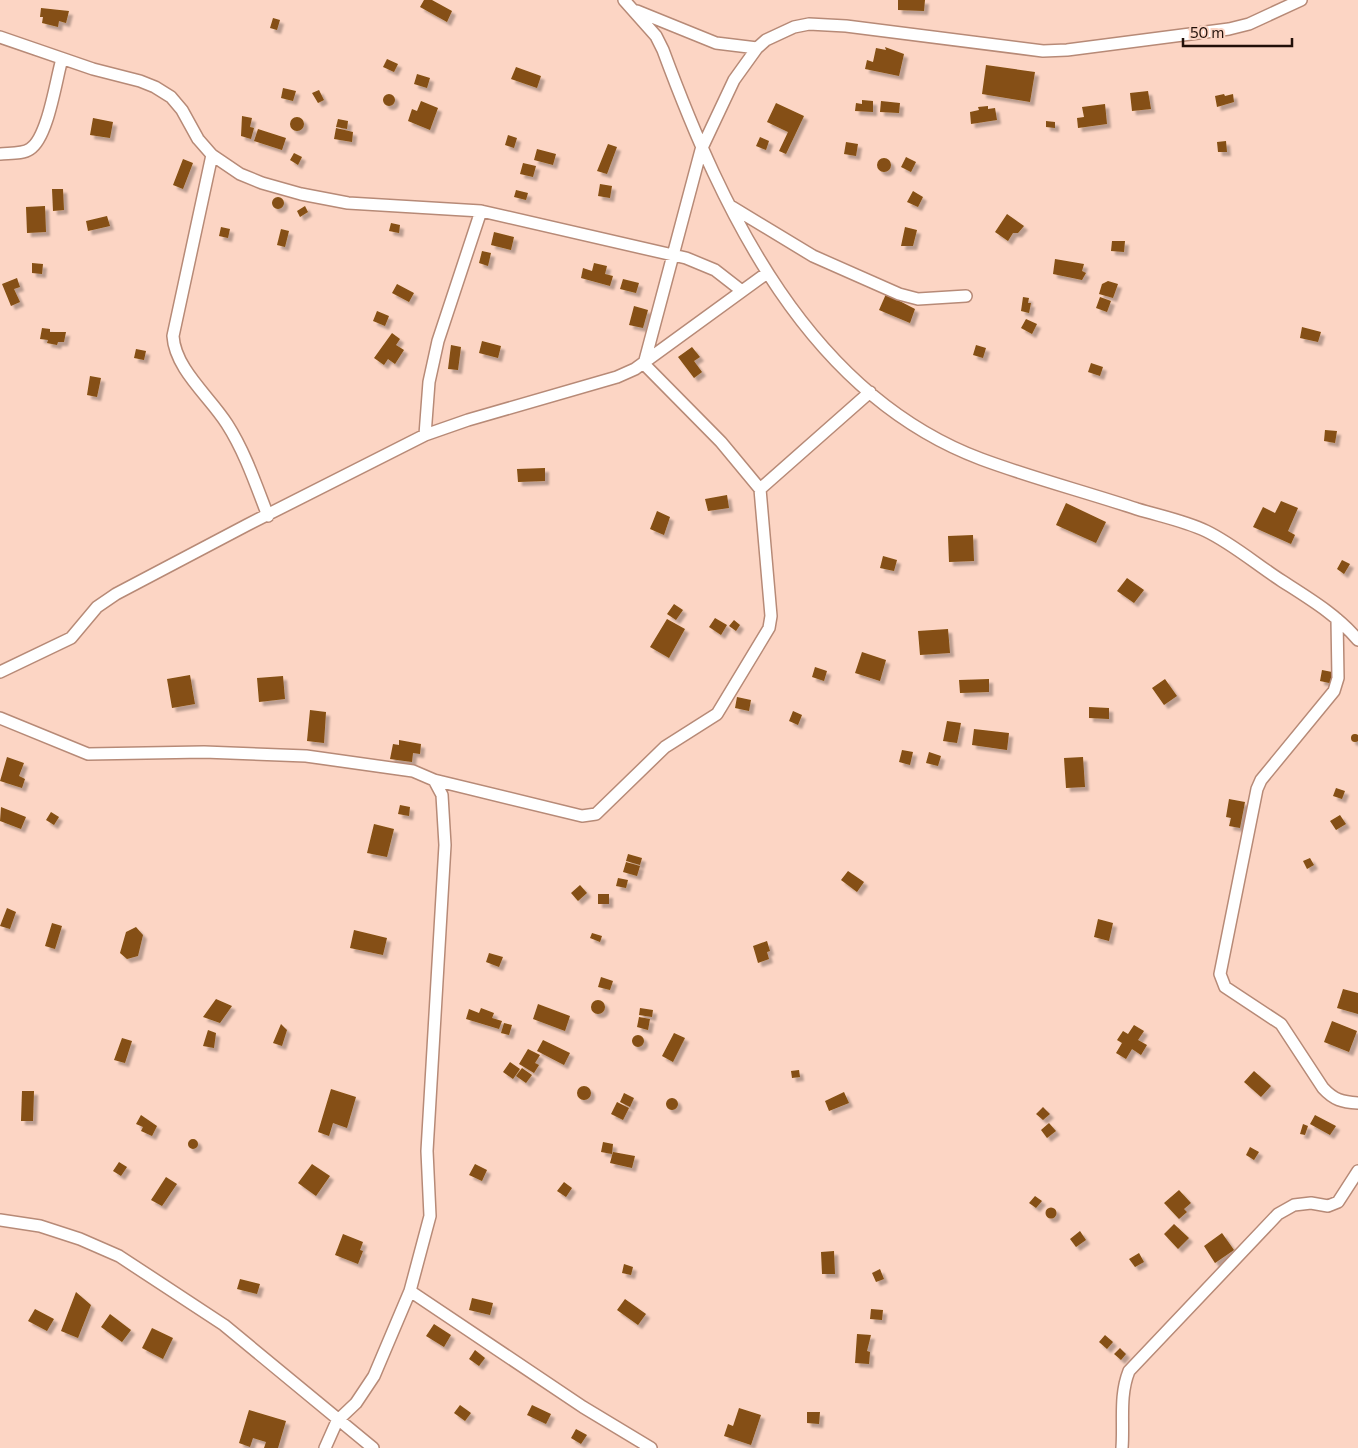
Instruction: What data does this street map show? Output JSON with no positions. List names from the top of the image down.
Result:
{
  "scale_bar": "50 m"
}
